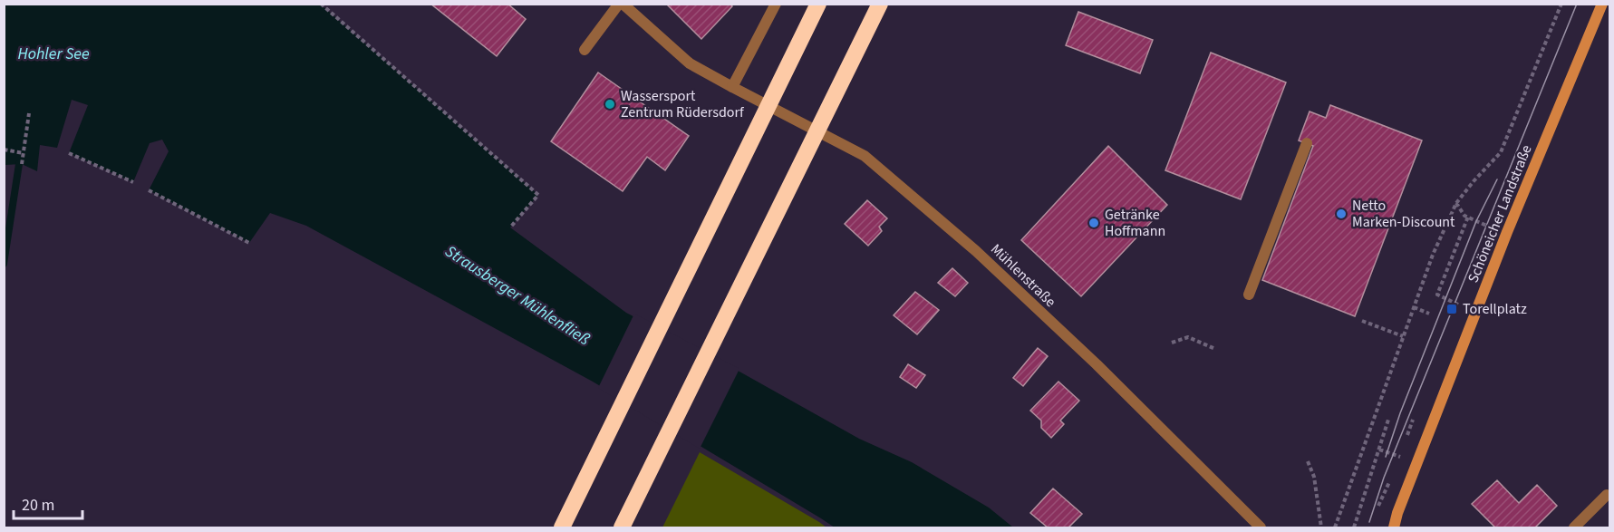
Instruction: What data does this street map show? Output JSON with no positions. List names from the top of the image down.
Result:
{
  "streets": {
    "main road": ["Schöneicher Landstraße"],
    "street": ["Mühlenstraße"]
  },
  "water": ["Hohler See", "Strausberger Mühlenfließ"],
  "places": {
    "other": ["Wassersport Zentrum Rüdersdorf", "Netto Marken-Discount", "Getränke Hoffmann"],
    "transit": ["Torellplatz"]
  },
  "scale_bar": "20 m"
}
